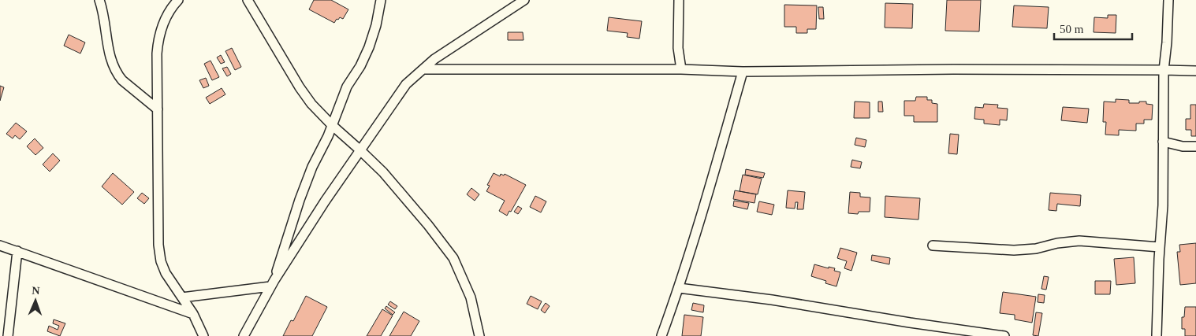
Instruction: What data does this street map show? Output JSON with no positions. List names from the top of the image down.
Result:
{
  "scale_bar": "50 m",
  "north": "top"
}
